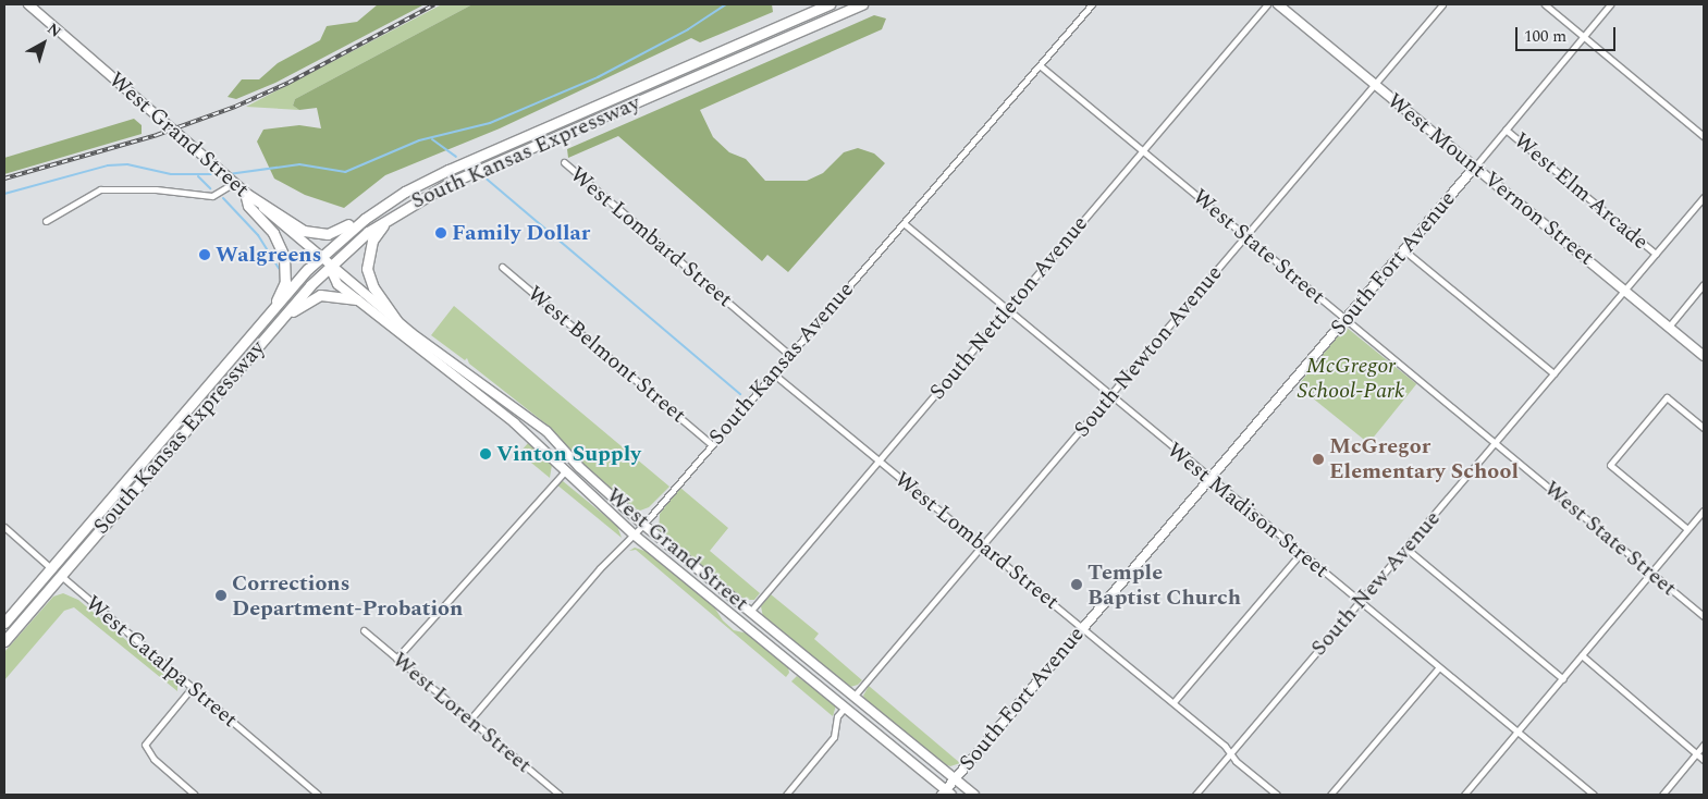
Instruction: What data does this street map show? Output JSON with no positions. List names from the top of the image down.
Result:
{
  "streets": {
    "main road": [
      "West Grand Street",
      "South Kansas Expressway",
      "West Mount Vernon Street",
      "South Fort Avenue"
    ],
    "street": [
      "West Elm Arcade",
      "West Lombard Street",
      "West State Street",
      "South Nettleton Avenue",
      "South Newton Avenue",
      "West Belmont Street",
      "South Kansas Avenue",
      "West Madison Street",
      "South New Avenue",
      "West Catalpa Street",
      "West Loren Street"
    ]
  },
  "crossings": [
    ["West Grand Street", "South Kansas Expressway"],
    ["West Grand Street", "South Fort Avenue"],
    ["West Grand Street", "South Nettleton Avenue"],
    ["West Grand Street", "South Newton Avenue"],
    ["West Grand Street", "South Kansas Avenue"],
    ["South Kansas Expressway", "West Catalpa Street"],
    ["West Mount Vernon Street", "South Fort Avenue"],
    ["West Mount Vernon Street", "South Newton Avenue"],
    ["West Mount Vernon Street", "South New Avenue"],
    ["West Elm Arcade", "South Fort Avenue"],
    ["West Elm Arcade", "South New Avenue"],
    ["West Lombard Street", "South Fort Avenue"],
    ["West Lombard Street", "South Nettleton Avenue"],
    ["West Lombard Street", "South Newton Avenue"],
    ["West Lombard Street", "South Kansas Avenue"],
    ["West Lombard Street", "South New Avenue"],
    ["West State Street", "South Fort Avenue"],
    ["West State Street", "South Nettleton Avenue"],
    ["West State Street", "South Newton Avenue"],
    ["West State Street", "South Kansas Avenue"],
    ["West State Street", "South New Avenue"],
    ["South Fort Avenue", "West Madison Street"],
    ["South Nettleton Avenue", "West Madison Street"],
    ["South Newton Avenue", "West Madison Street"],
    ["West Belmont Street", "South Kansas Avenue"],
    ["South Kansas Avenue", "West Madison Street"],
    ["South Kansas Avenue", "West Loren Street"],
    ["West Madison Street", "South New Avenue"]
  ],
  "parks": ["McGregor School-Park"],
  "places": [
    "Family Dollar",
    "Walgreens",
    "Vinton Supply",
    "McGregor Elementary School",
    "Temple Baptist Church",
    "Corrections Department-Probation"
  ],
  "scale_bar": "100 m",
  "north": "top right"
}
